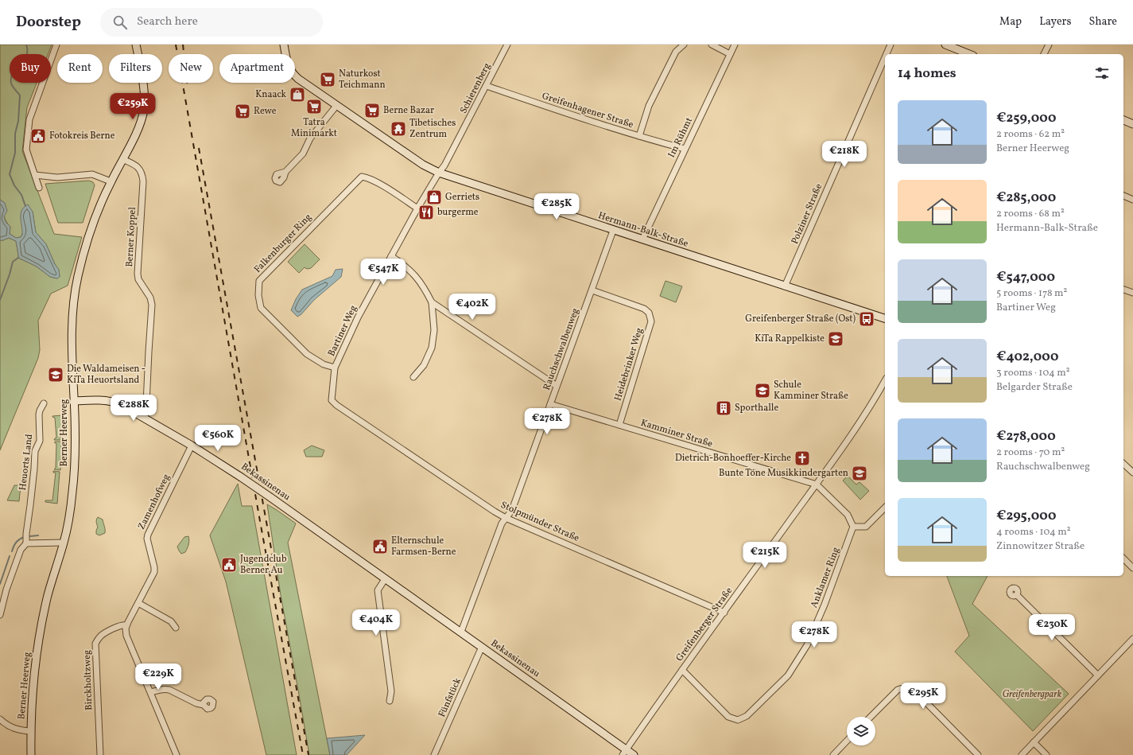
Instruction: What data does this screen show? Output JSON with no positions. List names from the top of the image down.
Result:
{
  "streets": {
    "street": [
      "Schierenberg",
      "Greifenhagener Straße",
      "Im Rühmt",
      "Polziner Straße",
      "Hermann-Balk-Straße",
      "Berner Koppel",
      "Falkenburger Ring",
      "Bartiner Weg",
      "Rauchschwalbenweg",
      "Heidebrinker Weg",
      "Berner Heerweg",
      "Kamminer Straße",
      "Heuorts Land",
      "Bekassinenau",
      "Zamenhofweg",
      "Stolpmünder Straße",
      "Anklamer Ring",
      "Greifenberger Straße",
      "Birckholtzweg",
      "Fünfstück"
    ]
  },
  "crossings": [
    ["Schierenberg", "Greifenhagener Straße"],
    ["Schierenberg", "Hermann-Balk-Straße"],
    ["Schierenberg", "Bartiner Weg"],
    ["Greifenhagener Straße", "Im Rühmt"],
    ["Im Rühmt", "Hermann-Balk-Straße"],
    ["Polziner Straße", "Hermann-Balk-Straße"],
    ["Hermann-Balk-Straße", "Bartiner Weg"],
    ["Hermann-Balk-Straße", "Rauchschwalbenweg"],
    ["Berner Koppel", "Berner Heerweg"],
    ["Berner Koppel", "Bekassinenau"],
    ["Falkenburger Ring", "Bartiner Weg"],
    ["Bartiner Weg", "Stolpmünder Straße"],
    ["Rauchschwalbenweg", "Heidebrinker Weg"],
    ["Rauchschwalbenweg", "Kamminer Straße"],
    ["Rauchschwalbenweg", "Bekassinenau"],
    ["Rauchschwalbenweg", "Stolpmünder Straße"],
    ["Heidebrinker Weg", "Kamminer Straße"],
    ["Berner Heerweg", "Bekassinenau"],
    ["Kamminer Straße", "Greifenberger Straße"],
    ["Bekassinenau", "Zamenhofweg"],
    ["Bekassinenau", "Greifenberger Straße"],
    ["Bekassinenau", "Fünfstück"],
    ["Zamenhofweg", "Birckholtzweg"],
    ["Stolpmünder Straße", "Greifenberger Straße"],
    ["Anklamer Ring", "Greifenberger Straße"]
  ],
  "parks": ["Greifenbergpark"],
  "places": {
    "supermarket": [
      "Naturkost Teichmann",
      "Tatra Minimarkt",
      "Berne Bazar",
      "Rewe"
    ],
    "shop": ["Knaack", "Gerriets"],
    "temple": ["Tibetisches Zentrum"],
    "public building": ["Fotokreis Berne", "Elternschule Farmsen-Berne", "Jugendclub Berner Au"],
    "restaurant": ["burgerme"],
    "bus stop": ["Greifenberger Straße (Ost)"],
    "school or university": [
      "KiTa Rappelkiste",
      "Die Waldameisen - KiTa Heuortsland",
      "Schule Kamminer Straße",
      "Bunte Töne Musikkindergarten"
    ],
    "building": ["Sporthalle"],
    "church": ["Dietrich-Bonhoeffer-Kirche"]
  },
  "page": {
    "header": "Doorstep",
    "search": "Search here",
    "nav": ["Map", "Layers", "Share"],
    "chip": [
      "Buy",
      "Rent",
      "Filters",
      "New",
      "Apartment"
    ],
    "heading": "14 homes",
    "list": [
      {
        "name": "€259,000",
        "note": "2 rooms · 62 m² · Berner Heerweg"
      },
      {
        "name": "€285,000",
        "note": "2 rooms · 68 m² · Hermann-Balk-Straße"
      },
      {
        "name": "€547,000",
        "note": "5 rooms · 178 m² · Bartiner Weg"
      },
      {
        "name": "€402,000",
        "note": "3 rooms · 104 m² · Belgarder Straße"
      },
      {
        "name": "€278,000",
        "note": "2 rooms · 70 m² · Rauchschwalbenweg"
      },
      {
        "name": "€295,000",
        "note": "4 rooms · 104 m² · Zinnowitzer Straße"
      }
    ],
    "price": [
      "€259K",
      "€218K",
      "€285K",
      "€547K",
      "€402K",
      "€288K",
      "€278K",
      "€560K",
      "€215K",
      "€404K",
      "€230K",
      "€278K",
      "€229K",
      "€295K"
    ]
  }
}
